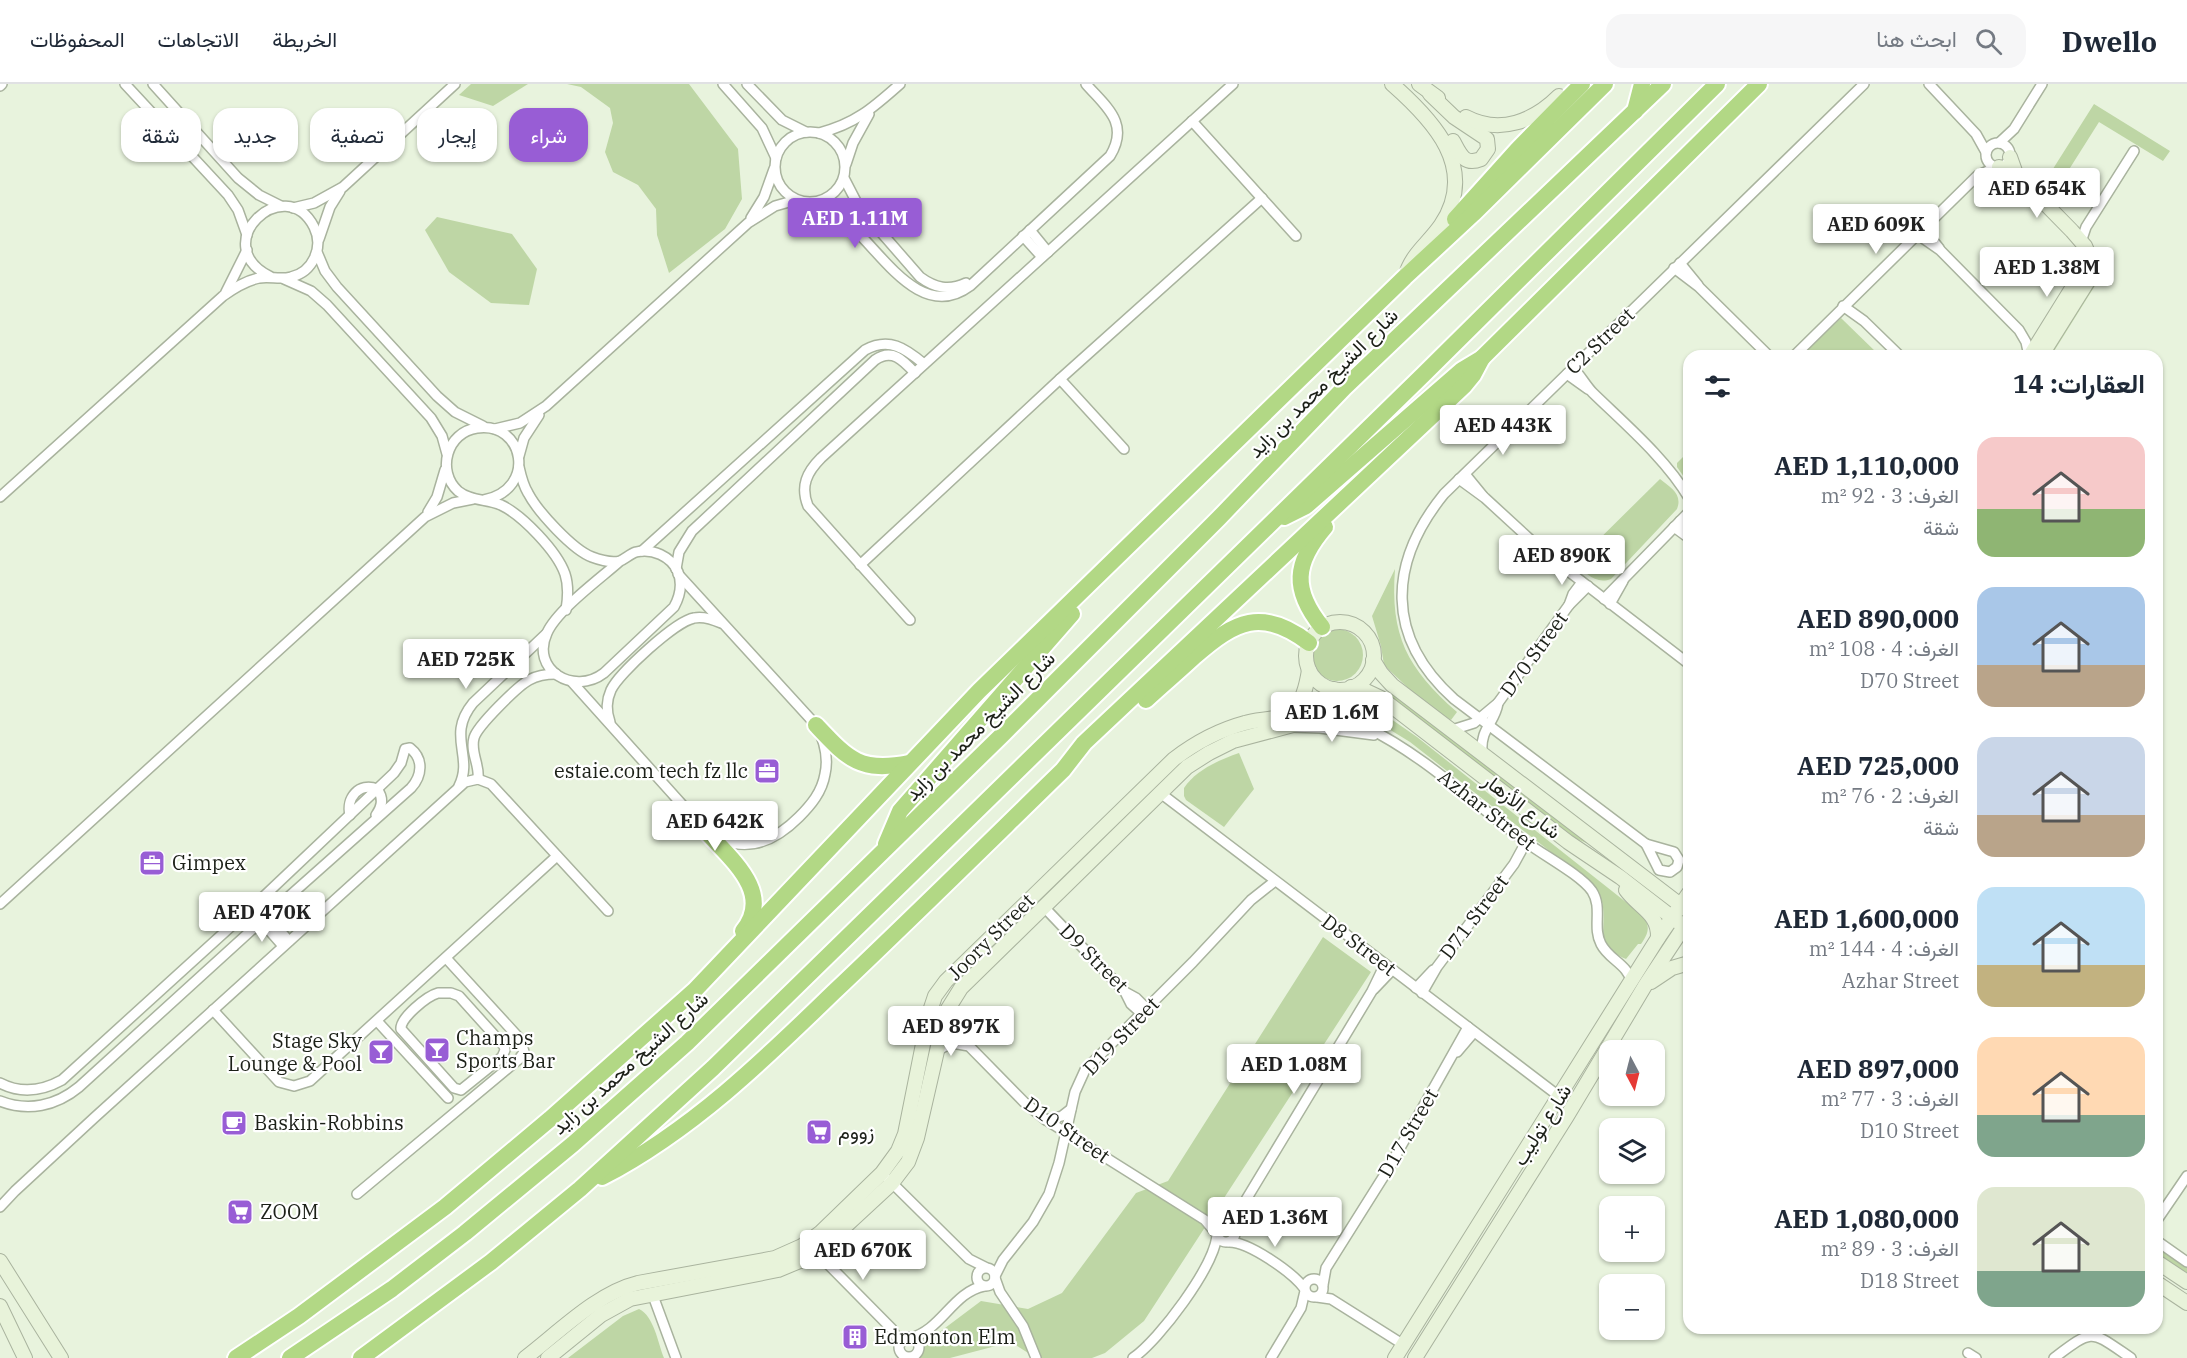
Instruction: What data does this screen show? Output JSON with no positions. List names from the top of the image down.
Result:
{
  "streets": {
    "highway": ["شارع الشيخ محمد بن زايد"],
    "street": [
      "C2 Street",
      "D70 Street",
      "شارع الأزهار",
      "Azhar Street",
      "D71 Street",
      "Joory Street",
      "D8 Street",
      "D9 Street",
      "D19 Street",
      "شارع توليب",
      "D10 Street",
      "D17 Street"
    ]
  },
  "crossings": [
    ["C2 Street", "D70 Street"],
    ["D70 Street", "شارع الأزهار"],
    ["شارع الأزهار", "Joory Street"],
    ["شارع الأزهار", "شارع توليب"],
    ["Azhar Street", "D71 Street"],
    ["Azhar Street", "Joory Street"],
    ["Azhar Street", "شارع توليب"],
    ["D71 Street", "D8 Street"],
    ["Joory Street", "D8 Street"],
    ["Joory Street", "D9 Street"],
    ["Joory Street", "D10 Street"],
    ["D8 Street", "D19 Street"],
    ["D8 Street", "شارع توليب"],
    ["D8 Street", "D17 Street"],
    ["D9 Street", "D19 Street"],
    ["D19 Street", "D10 Street"]
  ],
  "places": {
    "office": ["estaie.com tech fz llc", "Gimpex"],
    "bar": ["Champs Sports Bar", "Stage Sky Lounge & Pool"],
    "cafe": ["Baskin-Robbins"],
    "supermarket": ["زووم", "ZOOM"],
    "building": ["Edmonton Elm"]
  },
  "north": "bottom",
  "page": {
    "header": "Dwello",
    "search": "ابحث هنا",
    "nav": ["الخريطة", "الاتجاهات", "المحفوظات"],
    "chip": [
      "شراء",
      "إيجار",
      "تصفية",
      "جديد",
      "شقة"
    ],
    "price": [
      "AED 654K",
      "AED 1.11M",
      "AED 609K",
      "AED 1.38M",
      "AED 443K",
      "AED 890K",
      "AED 725K",
      "AED 1.6M",
      "AED 642K",
      "AED 470K",
      "AED 897K",
      "AED 1.08M",
      "AED 1.36M",
      "AED 670K"
    ],
    "heading": "العقارات: 14",
    "list": [
      {
        "name": "AED 1,110,000",
        "note": "الغرف: 3 · 92 m² · شقة"
      },
      {
        "name": "AED 890,000",
        "note": "الغرف: 4 · 108 m² · D70 Street"
      },
      {
        "name": "AED 725,000",
        "note": "الغرف: 2 · 76 m² · شقة"
      },
      {
        "name": "AED 1,600,000",
        "note": "الغرف: 4 · 144 m² · Azhar Street"
      },
      {
        "name": "AED 897,000",
        "note": "الغرف: 3 · 77 m² · D10 Street"
      },
      {
        "name": "AED 1,080,000",
        "note": "الغرف: 3 · 89 m² · D18 Street"
      }
    ],
    "map_buttons": ["+", "−"]
  }
}
